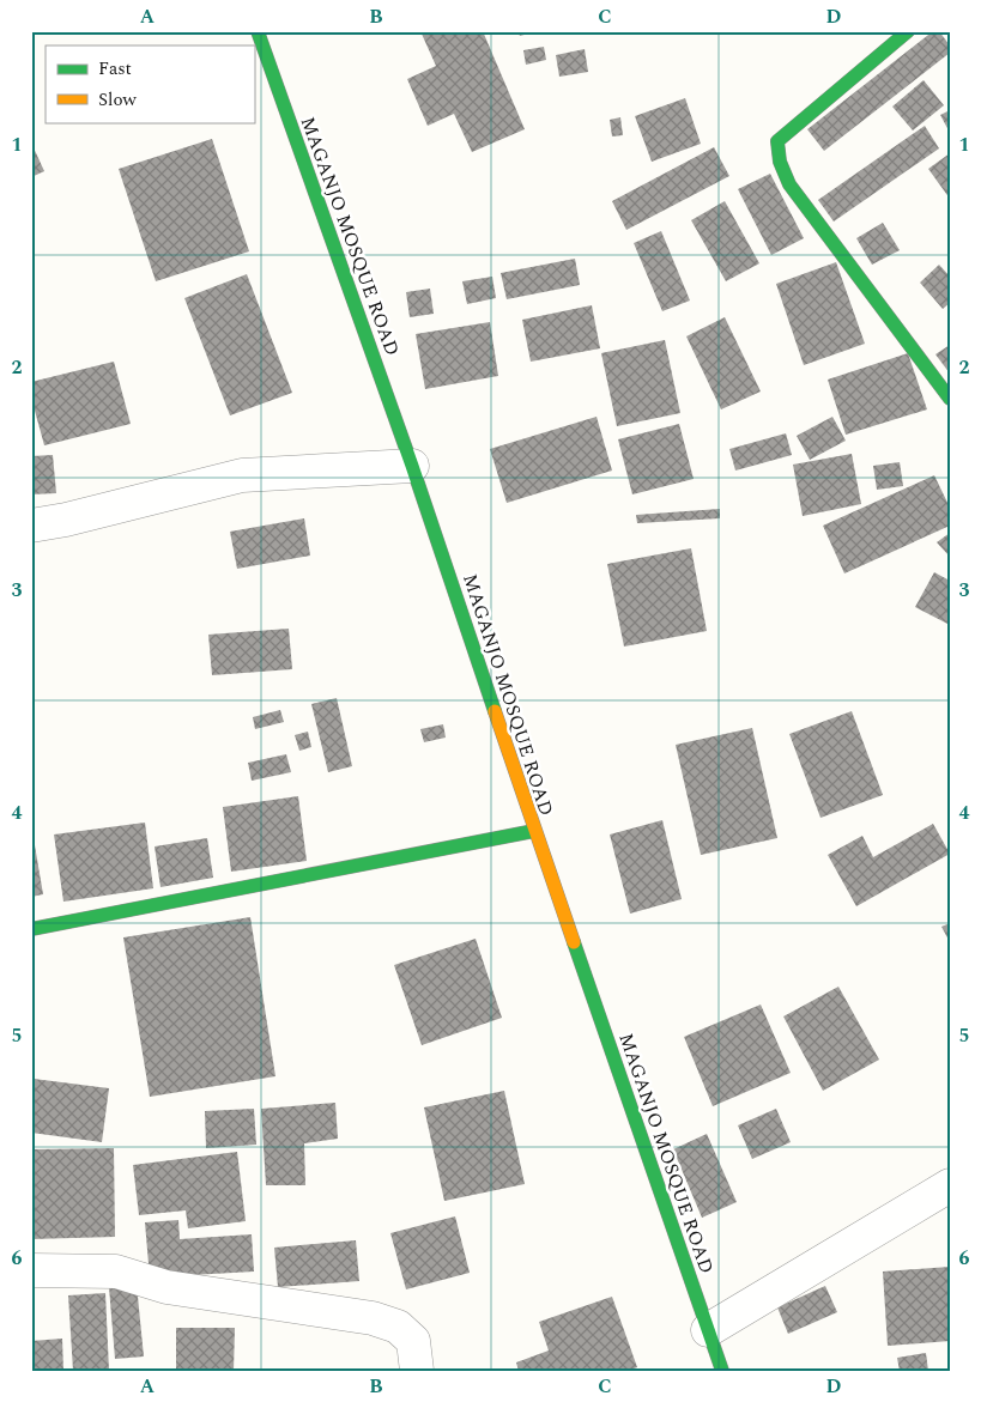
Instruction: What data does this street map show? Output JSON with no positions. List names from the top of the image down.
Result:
{
  "streets": {
    "street": ["MAGANJO MOSQUE ROAD"]
  },
  "legend": ["Fast", "Slow"],
  "grid": {
    "columns": [
      "A",
      "B",
      "C",
      "D"
    ],
    "rows": [
      "1",
      "2",
      "3",
      "4",
      "5",
      "6"
    ]
  }
}
